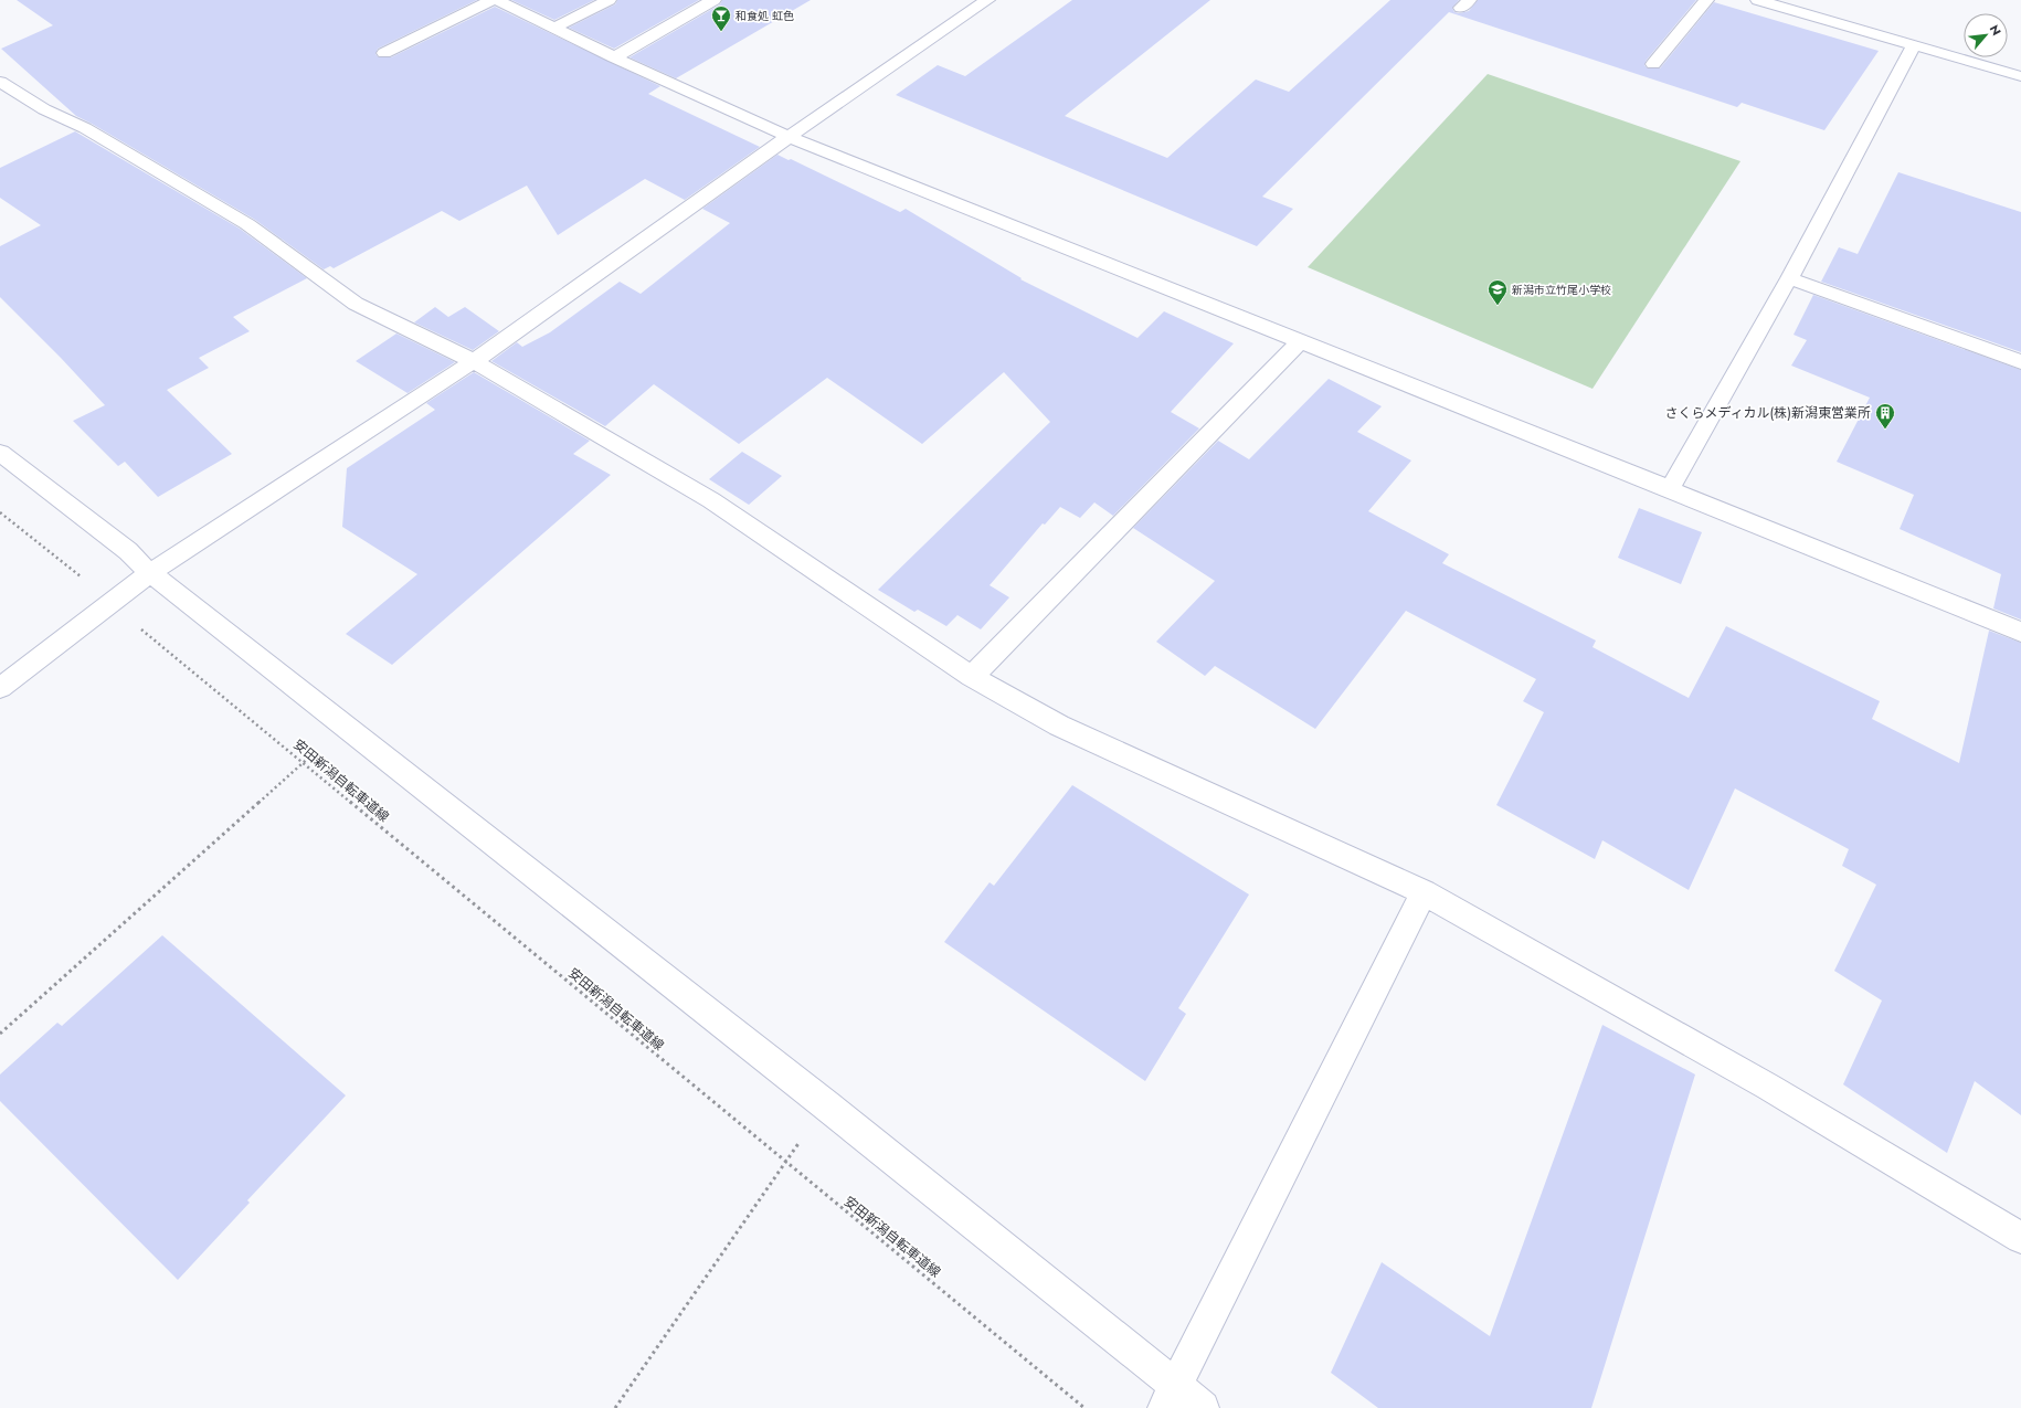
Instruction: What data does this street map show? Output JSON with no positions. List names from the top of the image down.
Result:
{
  "streets": {
    "path": ["安田新潟自転車道線"]
  },
  "places": {
    "bar": ["和食処 虹色"],
    "school or university": ["新潟市立竹尾小学校"],
    "building": ["さくらメディカル(株)新潟東営業所"]
  },
  "north": "top right"
}
